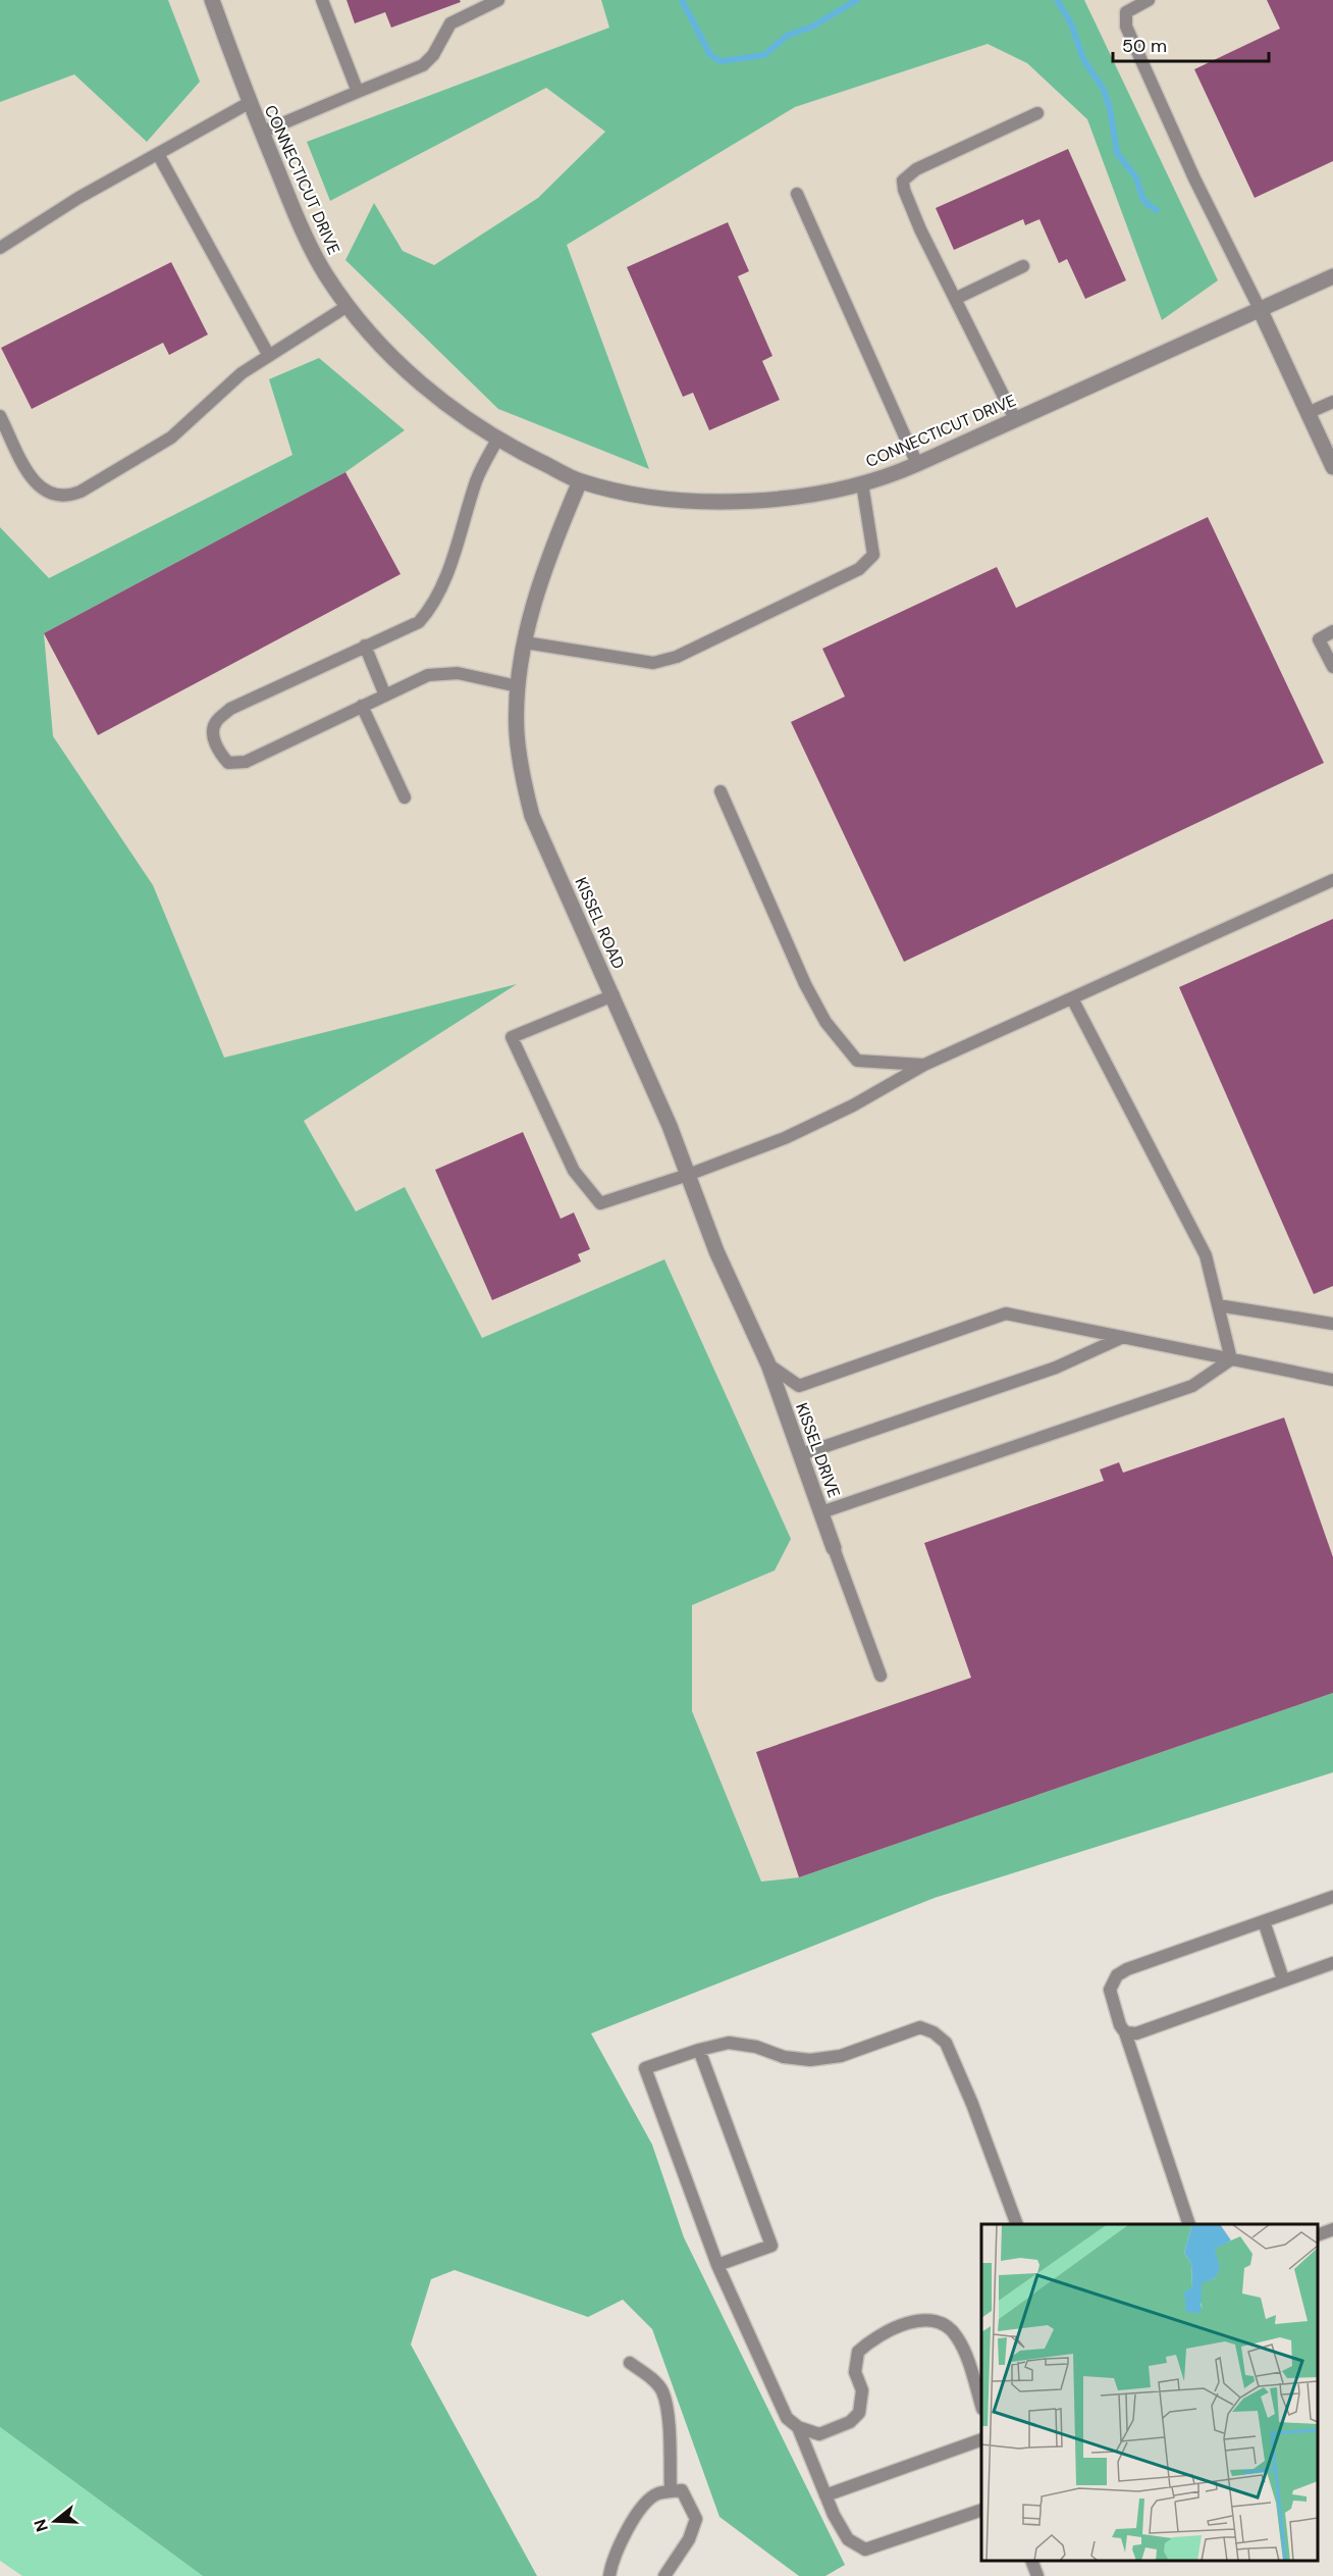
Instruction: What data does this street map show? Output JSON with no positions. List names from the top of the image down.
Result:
{
  "streets": {
    "street": ["CONNECTICUT DRIVE", "KISSEL ROAD", "KISSEL DRIVE"]
  },
  "crossings": [
    ["CONNECTICUT DRIVE", "KISSEL ROAD"],
    ["KISSEL ROAD", "KISSEL DRIVE"]
  ],
  "scale_bar": "50 m",
  "north": "left"
}
